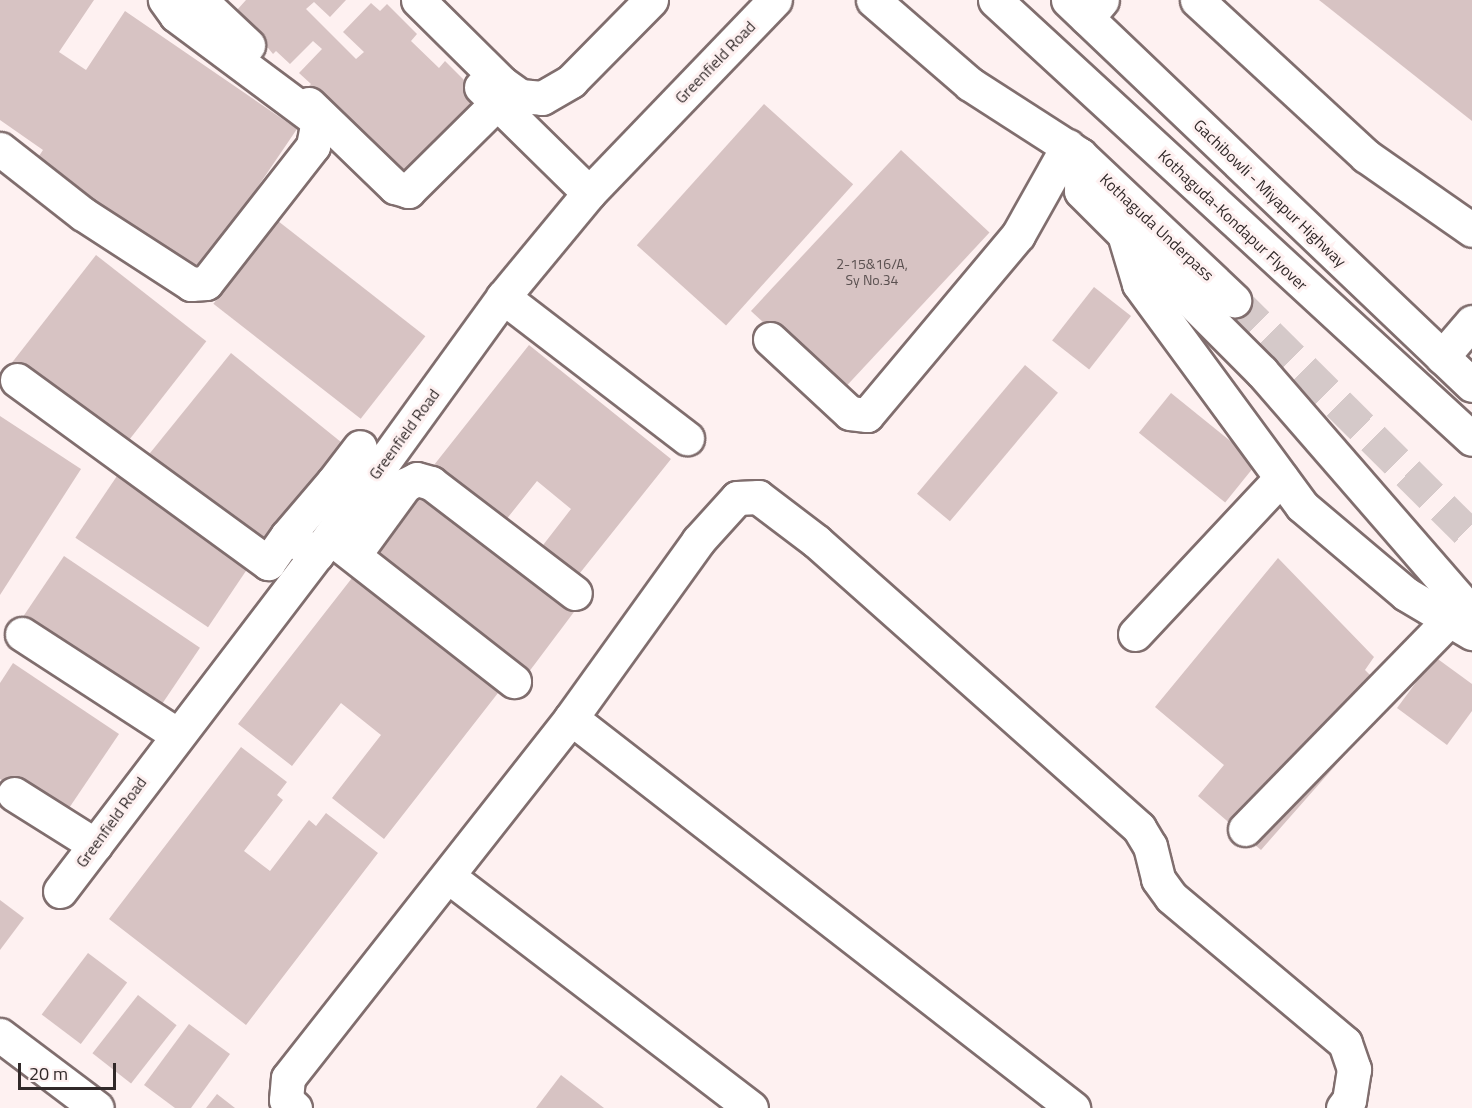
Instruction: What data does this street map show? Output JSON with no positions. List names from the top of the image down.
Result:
{
  "streets": {
    "street": [
      "Greenfield Road",
      "Gachibowli - Miyapur Highway",
      "Kothaguda-Kondapur Flyover",
      "Kothaguda Underpass"
    ]
  },
  "house_numbers": ["2-15&16/A, Sy No.34"],
  "scale_bar": "20 m"
}
